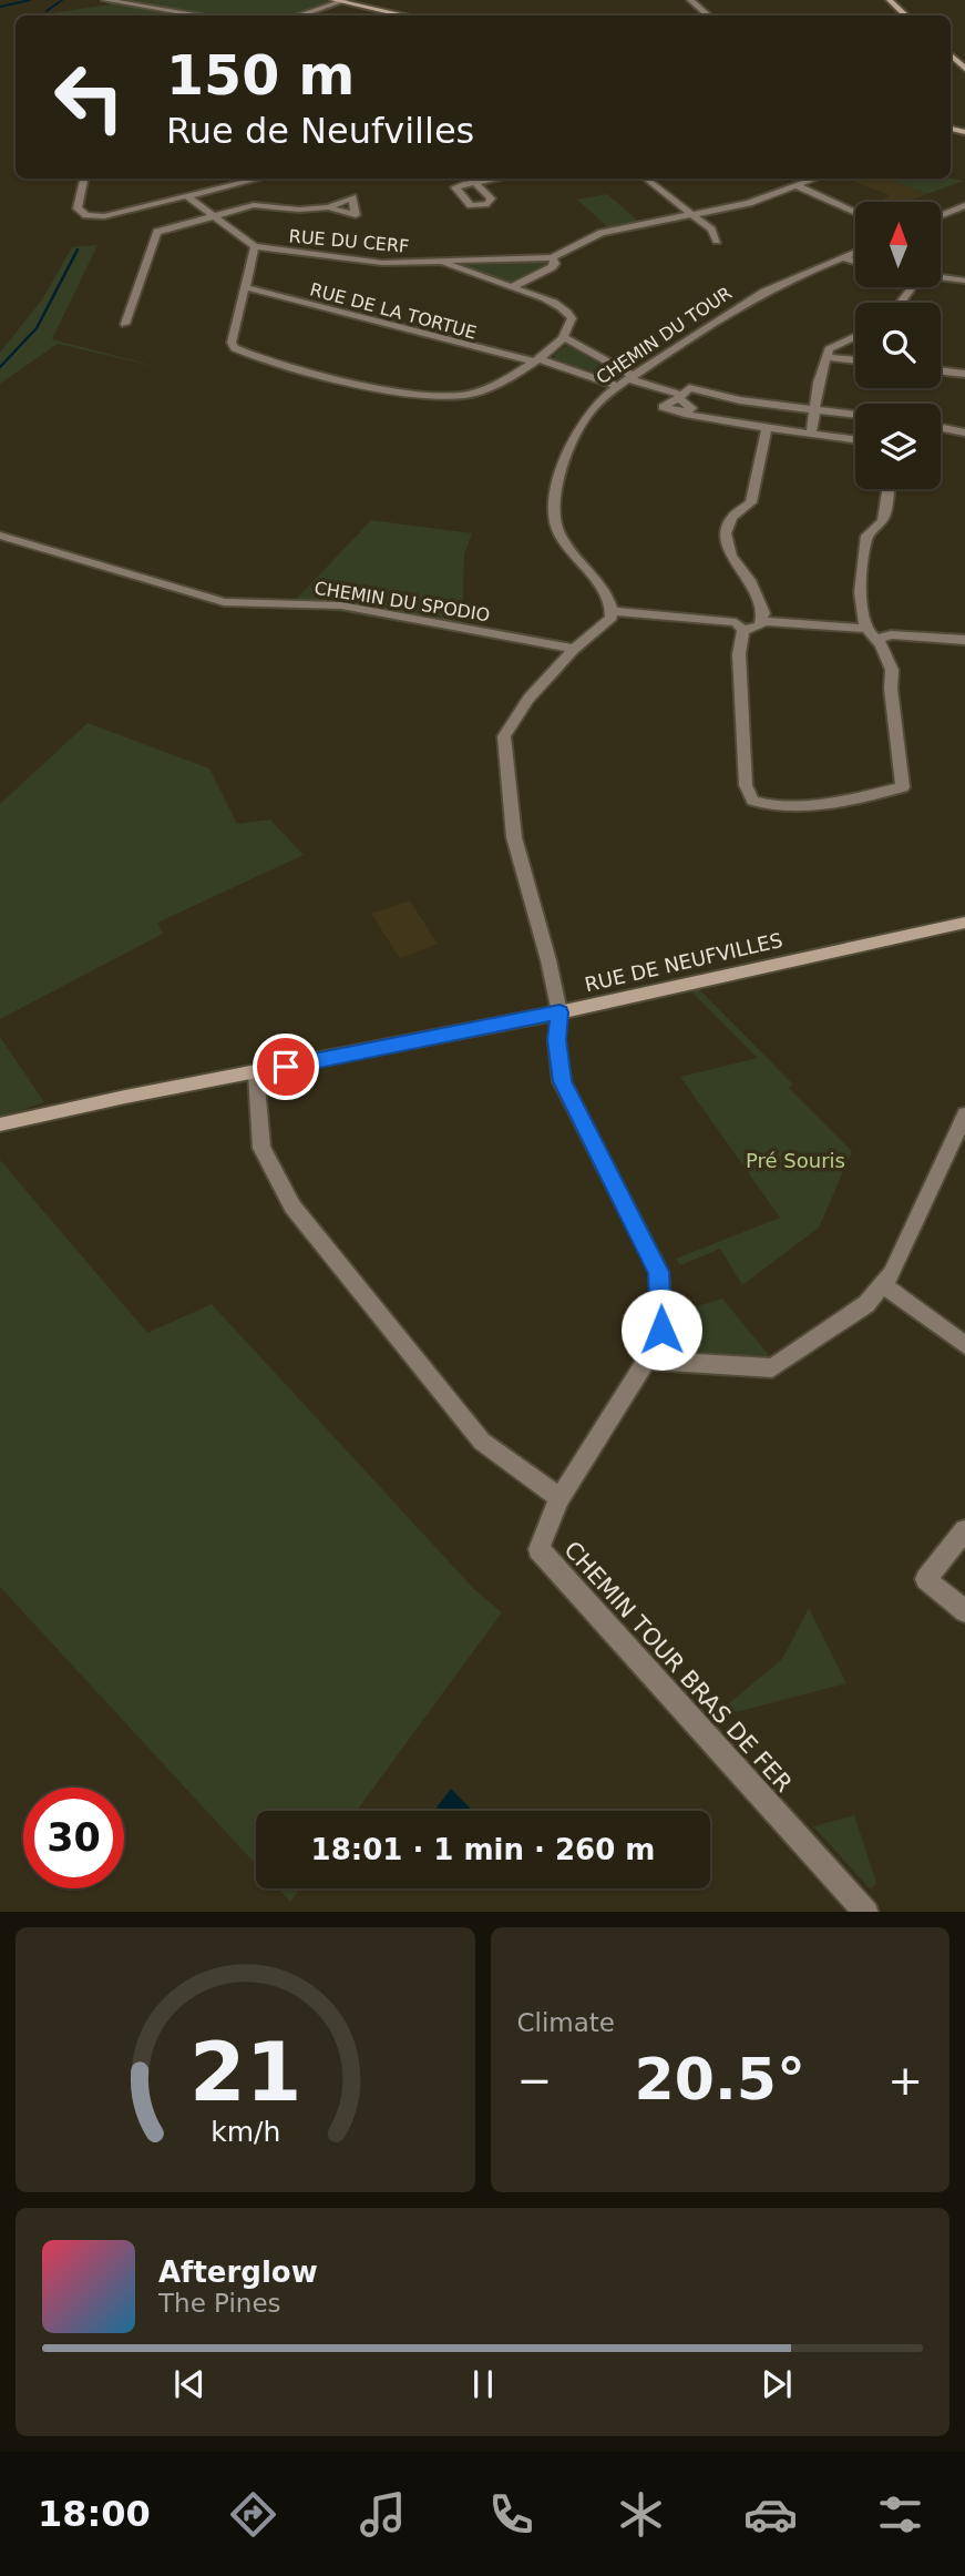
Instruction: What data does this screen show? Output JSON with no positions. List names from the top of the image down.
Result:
{
  "streets": {
    "main road": ["RUE DE NEUFVILLES"],
    "street": [
      "RUE DU CERF",
      "RUE DE LA TORTUE",
      "CHEMIN DU TOUR",
      "CHEMIN DU SPODIO",
      "CHEMIN TOUR BRAS DE FER"
    ]
  },
  "crossings": [
    ["RUE DE LA TORTUE", "CHEMIN DU TOUR"],
    ["RUE DE NEUFVILLES", "CHEMIN TOUR BRAS DE FER"]
  ],
  "parks": ["Pré Souris"],
  "north": "top",
  "page": {
    "turn": ["150 m", "Rue de Neufvilles"],
    "limit": "30",
    "trip": "18:01 · 1 min · 260 m",
    "tile": "Climate",
    "heat": ["−", "20.5°", "+"],
    "song": ["Afterglow", "The Pines"],
    "tabs": "18:00",
    "gauge": ["21", "km/h"]
  }
}
